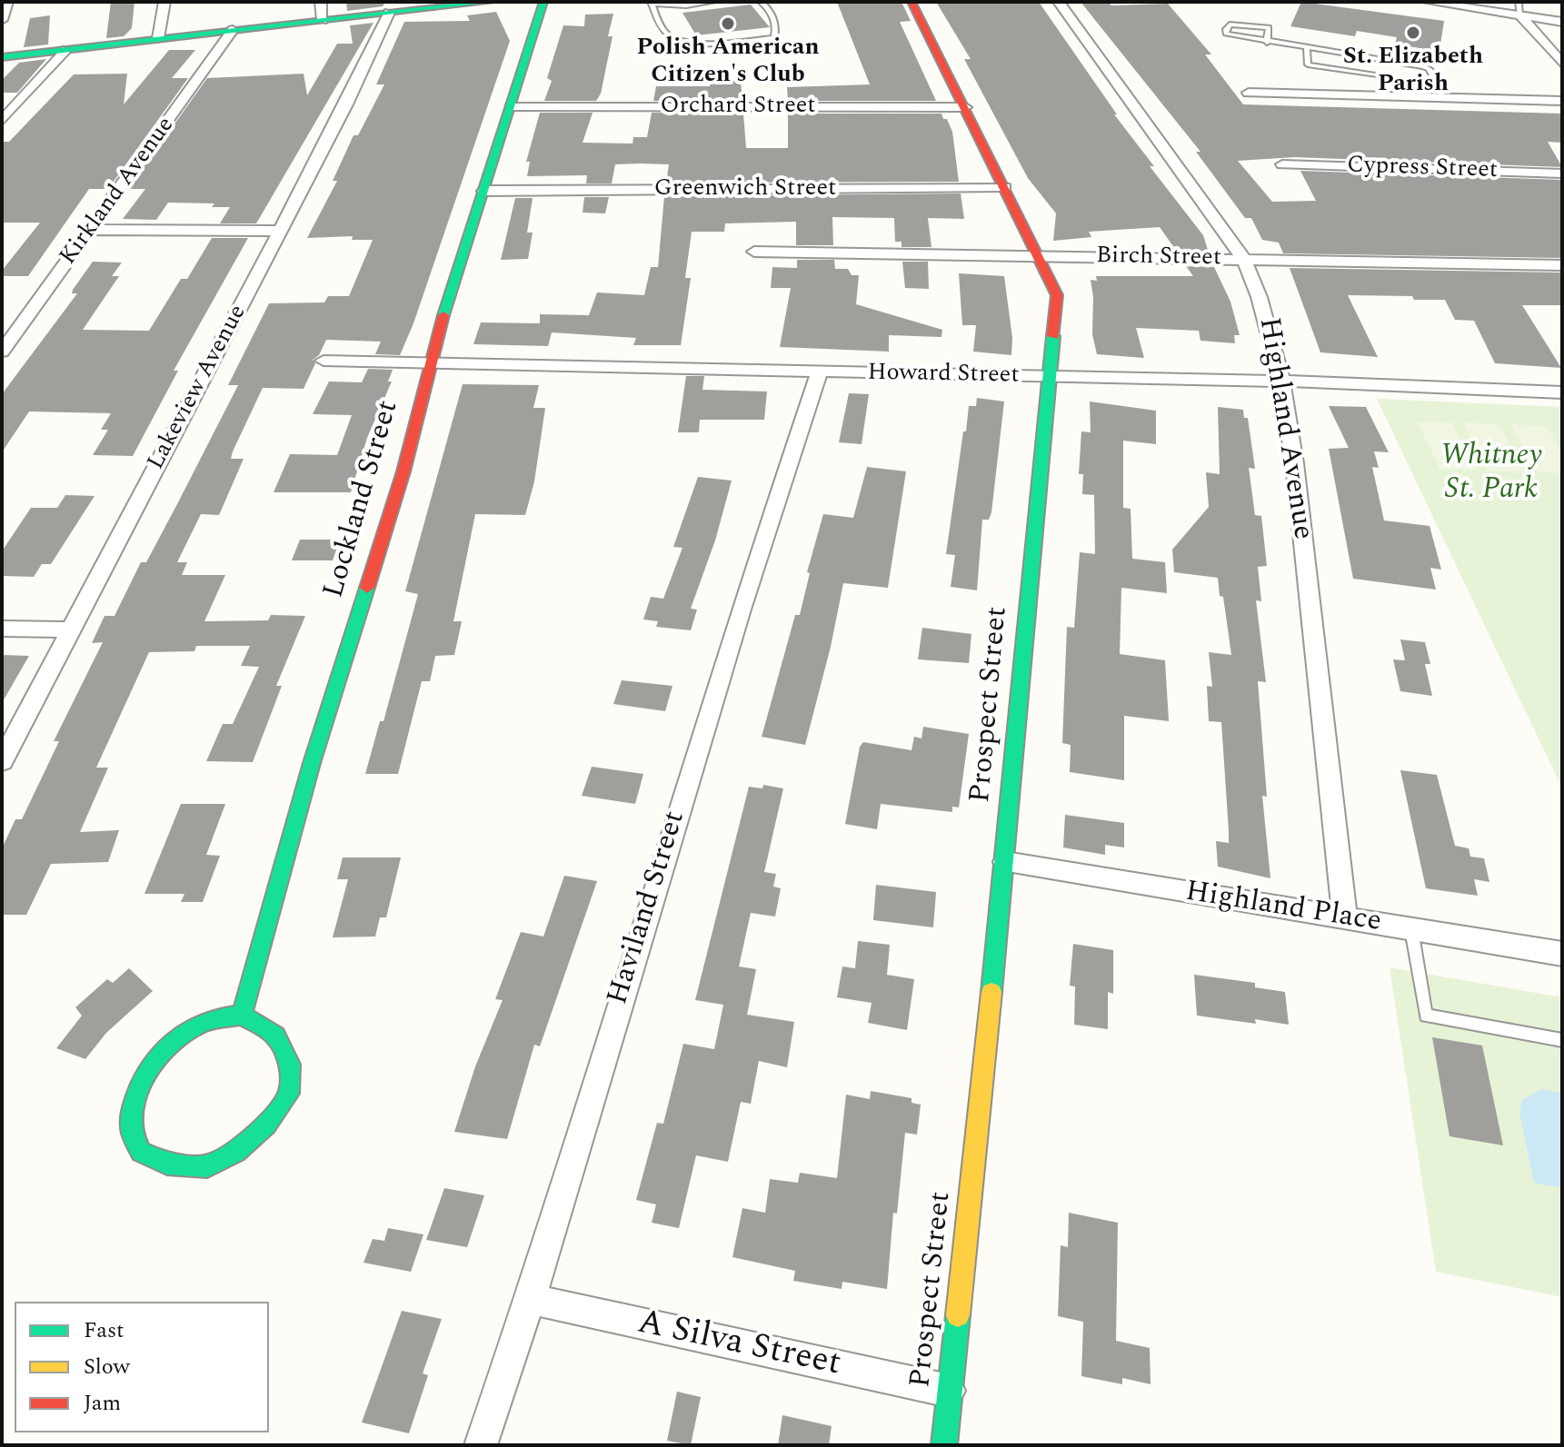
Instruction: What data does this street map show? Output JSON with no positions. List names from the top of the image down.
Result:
{
  "streets": {
    "street": [
      "Orchard Street",
      "Cypress Street",
      "Greenwich Street",
      "Kirkland Avenue",
      "Birch Street",
      "Howard Street",
      "Lakeview Avenue",
      "Highland Avenue",
      "Lockland Street",
      "Prospect Street",
      "Haviland Street",
      "Highland Place",
      "A Silva Street"
    ]
  },
  "crossings": [
    ["Orchard Street", "Lockland Street"],
    ["Orchard Street", "Prospect Street"],
    ["Greenwich Street", "Lockland Street"],
    ["Greenwich Street", "Prospect Street"],
    ["Birch Street", "Highland Avenue"],
    ["Birch Street", "Prospect Street"],
    ["Howard Street", "Highland Avenue"],
    ["Howard Street", "Lockland Street"],
    ["Howard Street", "Prospect Street"],
    ["Howard Street", "Haviland Street"],
    ["Highland Avenue", "Highland Place"],
    ["Prospect Street", "Highland Place"],
    ["Prospect Street", "A Silva Street"],
    ["Haviland Street", "A Silva Street"]
  ],
  "parks": ["Whitney St. Park"],
  "places": ["Polish American Citizen's Club", "St. Elizabeth Parish"],
  "legend": ["Fast", "Slow", "Jam"]
}
